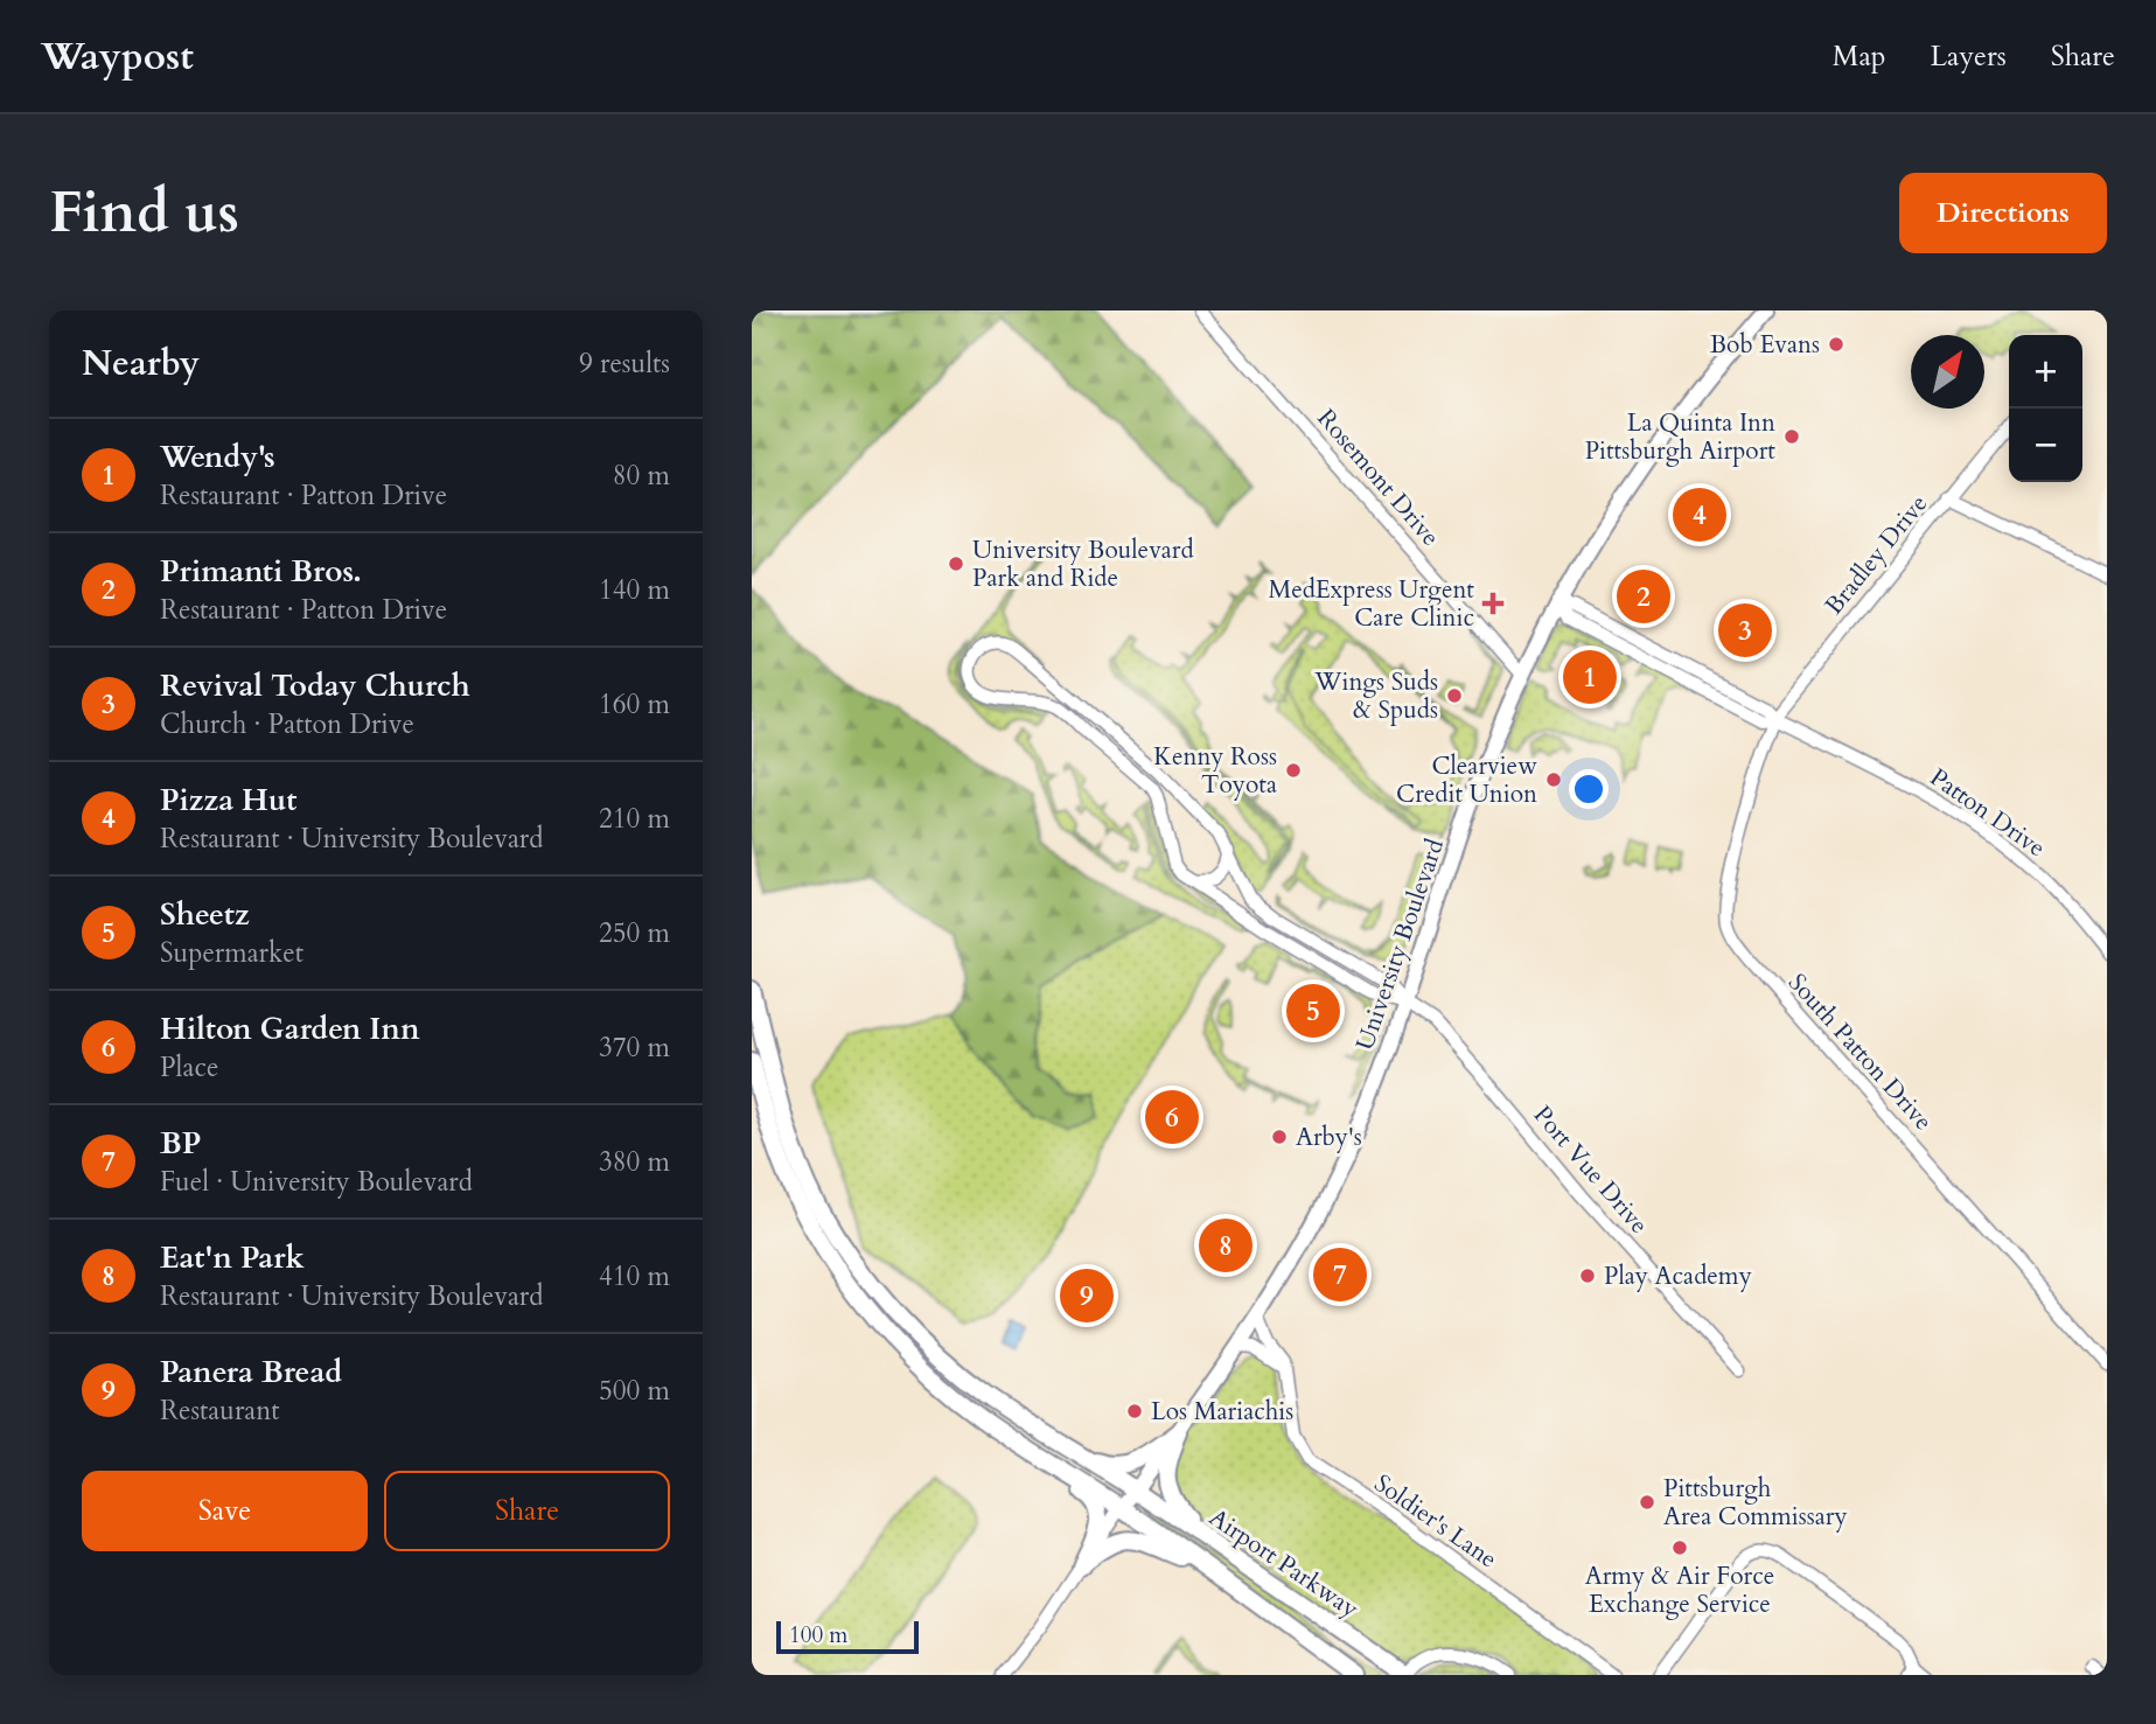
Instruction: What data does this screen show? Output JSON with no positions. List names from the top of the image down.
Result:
{
  "streets": {
    "highway": ["Airport Parkway"],
    "main road": ["University Boulevard"],
    "street": [
      "Rosemont Drive",
      "Bradley Drive",
      "Patton Drive",
      "South Patton Drive",
      "Port Vue Drive",
      "Soldier's Lane"
    ]
  },
  "crossings": [
    ["Rosemont Drive", "University Boulevard"],
    ["Bradley Drive", "Patton Drive"],
    ["Bradley Drive", "South Patton Drive"],
    ["Patton Drive", "University Boulevard"],
    ["Patton Drive", "South Patton Drive"],
    ["University Boulevard", "Port Vue Drive"],
    ["University Boulevard", "Soldier's Lane"],
    ["University Boulevard", "Airport Parkway"]
  ],
  "places": {
    "other": [
      "Bob Evans",
      "La Quinta Inn Pittsburgh Airport",
      "University Boulevard Park and Ride",
      "Wings Suds & Spuds",
      "Kenny Ross Toyota",
      "Clearview Credit Union",
      "Arby's",
      "Play Academy",
      "Los Mariachis",
      "Pittsburgh Area Commissary",
      "Army & Air Force Exchange Service"
    ],
    "health": ["MedExpress Urgent Care Clinic"]
  },
  "scale_bar": "100 m",
  "north": "top right",
  "page": {
    "header": "Waypost",
    "nav": ["Map", "Layers", "Share"],
    "buttons": [
      "Directions",
      ["Save", "Share"]
    ],
    "title": "Find us",
    "heading": ["Nearby", "9 results"],
    "map_buttons": ["+", "−"],
    "list": [
      {
        "mark": "1",
        "name": "Wendy's",
        "note": "Restaurant · Patton Drive",
        "value": "80 m"
      },
      {
        "mark": "2",
        "name": "Primanti Bros.",
        "note": "Restaurant · Patton Drive",
        "value": "140 m"
      },
      {
        "mark": "3",
        "name": "Revival Today Church",
        "note": "Church · Patton Drive",
        "value": "160 m"
      },
      {
        "mark": "4",
        "name": "Pizza Hut",
        "note": "Restaurant · University Boulevard",
        "value": "210 m"
      },
      {
        "mark": "5",
        "name": "Sheetz",
        "note": "Supermarket",
        "value": "250 m"
      },
      {
        "mark": "6",
        "name": "Hilton Garden Inn",
        "note": "Place",
        "value": "370 m"
      },
      {
        "mark": "7",
        "name": "BP",
        "note": "Fuel · University Boulevard",
        "value": "380 m"
      },
      {
        "mark": "8",
        "name": "Eat'n Park",
        "note": "Restaurant · University Boulevard",
        "value": "410 m"
      },
      {
        "mark": "9",
        "name": "Panera Bread",
        "note": "Restaurant",
        "value": "500 m"
      }
    ],
    "pins": [
      "4",
      "2",
      "3",
      "1",
      "5",
      "6",
      "8",
      "7",
      "9"
    ],
    "scale": "100 m"
  }
}
